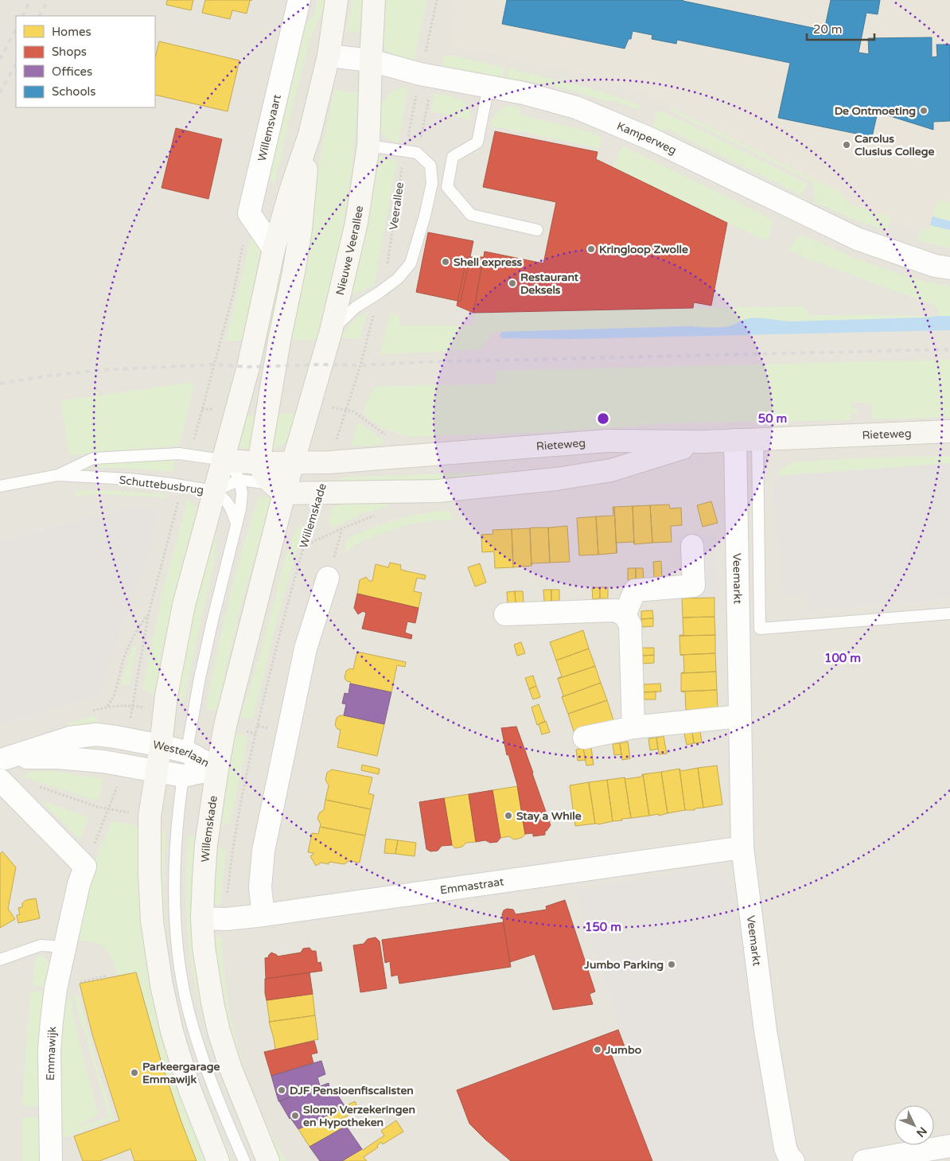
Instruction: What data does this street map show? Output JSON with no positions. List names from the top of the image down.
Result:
{
  "streets": {
    "main road": ["Nieuwe Veerallee", "Rieteweg", "Willemskade"],
    "street": [
      "Willemsvaart",
      "Kamperweg",
      "Veemarkt",
      "Westerlaan",
      "Emmastraat",
      "Emmawijk"
    ],
    "lane": ["Schuttebusbrug"],
    "path": ["Veerallee"]
  },
  "crossings": [
    ["Kamperweg", "Veerallee"],
    ["Kamperweg", "Nieuwe Veerallee"],
    ["Nieuwe Veerallee", "Rieteweg"],
    ["Nieuwe Veerallee", "Willemskade"],
    ["Rieteweg", "Schuttebusbrug"],
    ["Rieteweg", "Willemskade"],
    ["Rieteweg", "Veemarkt"],
    ["Willemskade", "Westerlaan"],
    ["Willemskade", "Emmastraat"],
    ["Veemarkt", "Emmastraat"]
  ],
  "places": [
    "De Ontmoeting",
    "Carolus Clusius College",
    "Kringloop Zwolle",
    "Shell express",
    "Restaurant Deksels",
    "Stay a While",
    "Jumbo Parking",
    "Jumbo",
    "Parkeergarage Emmawijk",
    "DJF Pensioenfiscalisten",
    "Slomp Verzekeringen en Hypotheken"
  ],
  "legend": [
    "Homes",
    "Shops",
    "Offices",
    "Schools"
  ],
  "scale_bar": "20 m",
  "north": "bottom right",
  "rings": ["50 m", "100 m", "150 m"]
}
